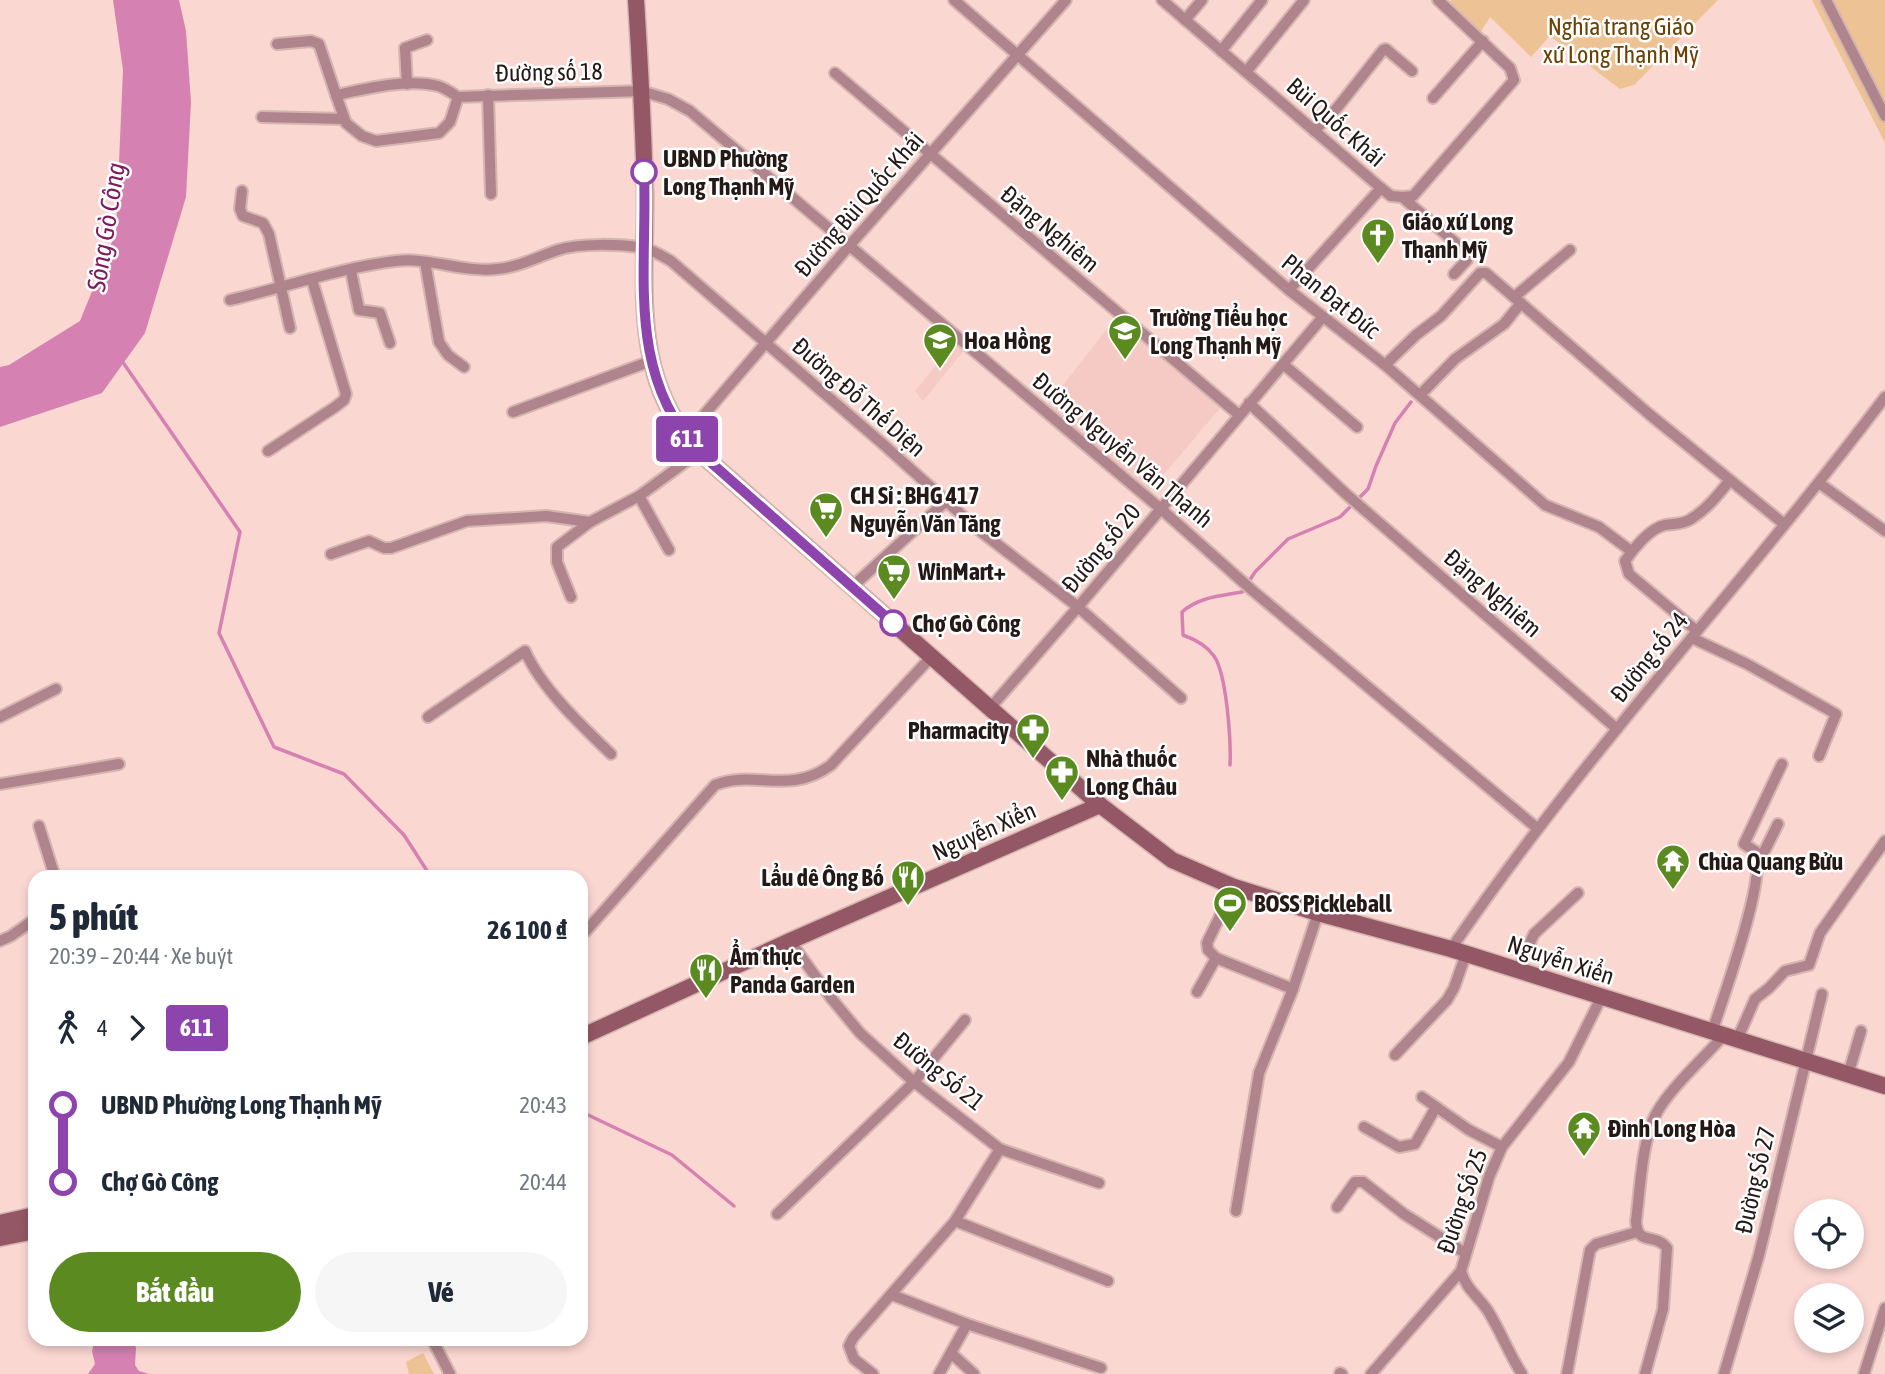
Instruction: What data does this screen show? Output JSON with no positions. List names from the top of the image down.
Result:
{
  "streets": {
    "main road": ["Nguyễn Xiển"],
    "street": [
      "Đường số 18",
      "Bùi Quốc Khái",
      "Đường Bùi Quốc Khái",
      "Đặng Nghiêm",
      "Phan Đạt Đức",
      "Đường Đỗ Thế Diện",
      "Đường Nguyễn Văn Thạnh",
      "Đường số 20",
      "Đường số 24",
      "Đường Số 21",
      "Đường Số 27",
      "Đường Số 25"
    ]
  },
  "crossings": [
    ["Đường số 18", "Đường Nguyễn Văn Thạnh"],
    ["Đường Bùi Quốc Khái", "Đặng Nghiêm"],
    ["Đường Bùi Quốc Khái", "Phan Đạt Đức"],
    ["Đường Bùi Quốc Khái", "Đường Đỗ Thế Diện"],
    ["Đường Bùi Quốc Khái", "Đường Nguyễn Văn Thạnh"],
    ["Đặng Nghiêm", "Đường số 20"],
    ["Đặng Nghiêm", "Đường số 24"],
    ["Phan Đạt Đức", "Đường số 20"],
    ["Đường Đỗ Thế Diện", "Đường số 20"],
    ["Đường Nguyễn Văn Thạnh", "Đường số 20"],
    ["Đường Nguyễn Văn Thạnh", "Đường số 24"],
    ["Đường số 24", "Nguyễn Xiển"],
    ["Nguyễn Xiển", "Đường Số 21"],
    ["Nguyễn Xiển", "Đường Số 27"],
    ["Nguyễn Xiển", "Đường Số 25"]
  ],
  "water": ["Sông Gò Công"],
  "parks": ["Nghĩa trang Giáo xứ Long Thạnh Mỹ"],
  "places": {
    "other": ["UBND Phường Long Thạnh Mỹ", "Chợ Gò Công"],
    "church": ["Giáo xứ Long Thạnh Mỹ"],
    "school or university": ["Trường Tiểu học Long Thạnh Mỹ", "Hoa Hồng"],
    "supermarket": ["CH Sỉ : BHG 417 Nguyễn Văn Tăng", "WinMart+"],
    "pharmacy": ["Pharmacity", "Nhà thuốc Long Châu"],
    "temple": ["Chùa Quang Bửu", "Đình Long Hòa"],
    "restaurant": ["Lẩu dê Ông Bố", "Ẩm thực Panda Garden"],
    "sports": ["BOSS Pickleball"]
  },
  "lines": ["bus line 611"],
  "page": {
    "on_map": "611",
    "heading": ["5 phút", "20:39 – 20:44 · Xe buýt", "26 100 ₫"],
    "legs": ["4", "611"],
    "list": [
      {
        "name": "UBND Phường Long Thạnh Mỹ",
        "value": "20:43"
      },
      {
        "name": "Chợ Gò Công",
        "value": "20:44"
      }
    ],
    "buttons": ["Bắt đầu", "Vé"]
  }
}
